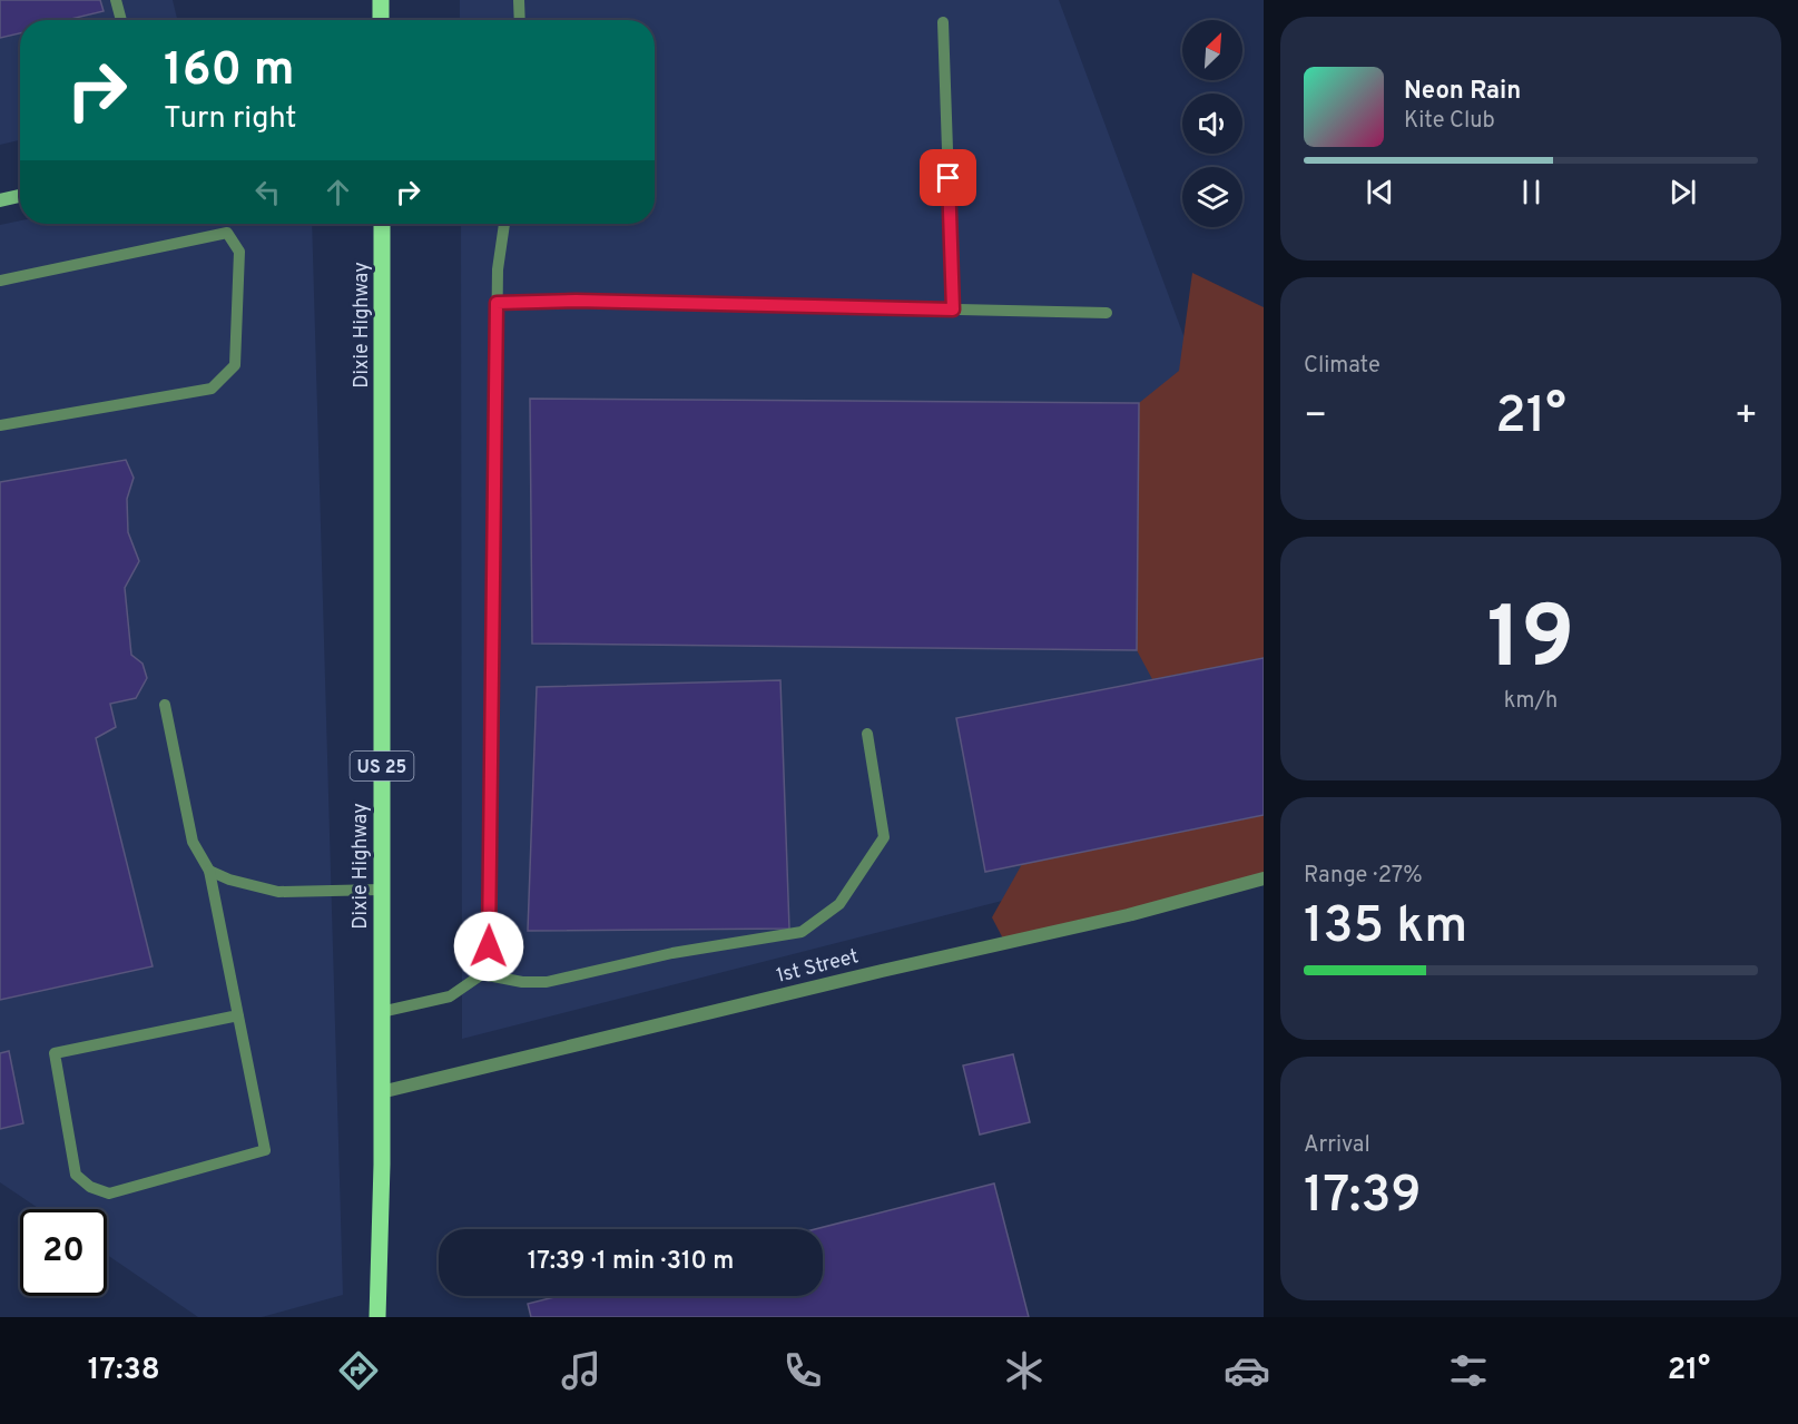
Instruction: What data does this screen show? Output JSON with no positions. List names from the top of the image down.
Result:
{
  "streets": {
    "main road": ["Dixie Highway", "US 25"],
    "street": ["1st Street"]
  },
  "crossings": [
    ["Dixie Highway", "1st Street"]
  ],
  "north": "top right",
  "page": {
    "turn": ["160 m", "Turn right"],
    "song": ["Neon Rain", "Kite Club"],
    "tile": [
      "Climate",
      ["19", "km/h"],
      ["Range · 27%", "135 km"],
      ["Arrival", "17:39"]
    ],
    "heat": ["−", "21°", "+"],
    "limit": "20",
    "trip": "17:39 · 1 min · 310 m",
    "tabs": ["17:38", "21°"]
  }
}
